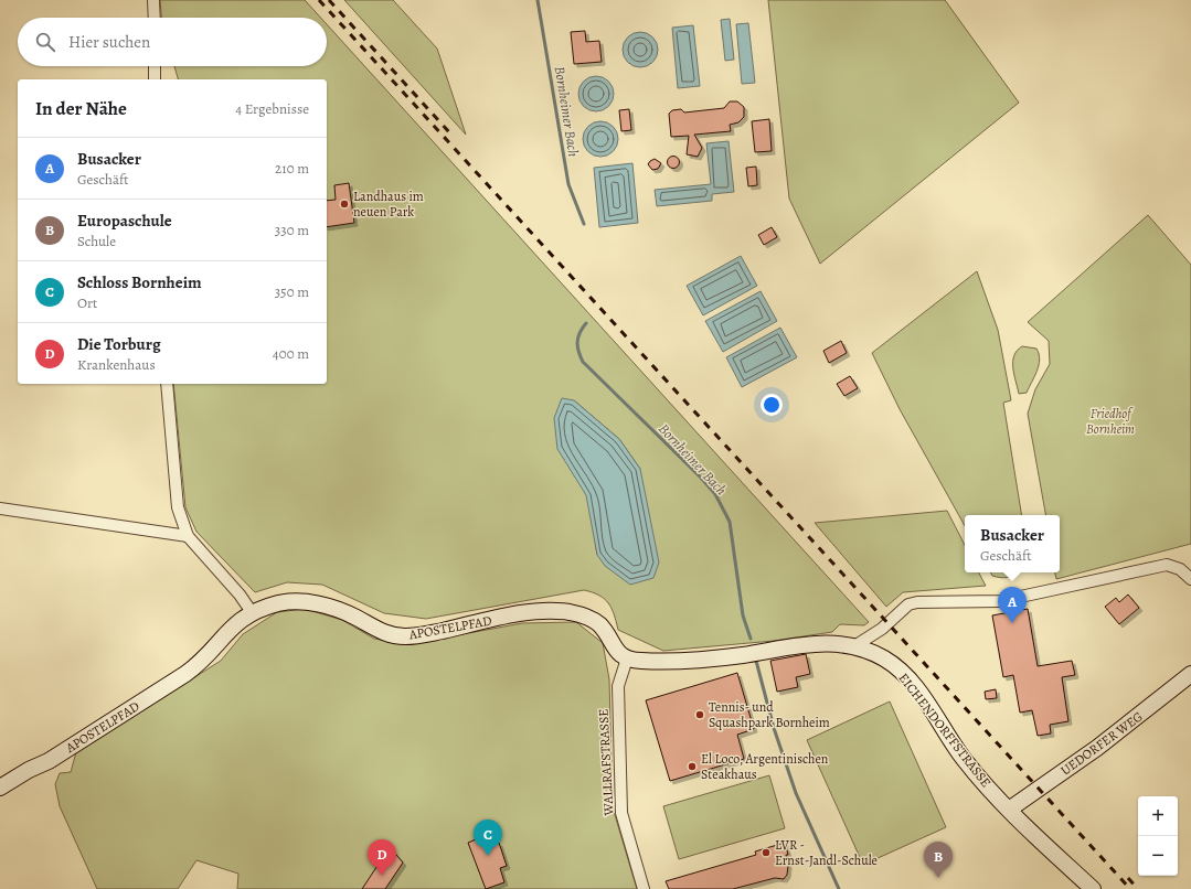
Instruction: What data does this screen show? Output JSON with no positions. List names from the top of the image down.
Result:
{
  "streets": {
    "street": [
      "APOSTELPFAD",
      "EICHENDORFFSTRASSE",
      "UEDORFER WEG",
      "WALLRAFSTRASSE"
    ]
  },
  "crossings": [
    ["APOSTELPFAD", "EICHENDORFFSTRASSE"],
    ["APOSTELPFAD", "WALLRAFSTRASSE"],
    ["EICHENDORFFSTRASSE", "UEDORFER WEG"],
    ["EICHENDORFFSTRASSE", "WALLRAFSTRASSE"]
  ],
  "water": ["Bornheimer Bach"],
  "parks": ["Friedhof Bornheim"],
  "places": [
    "Landhaus im neuen Park",
    "Tennis- und Squashpark Bornheim",
    "El Loco, Argentinischen Steakhaus",
    "LVR - Ernst-Jandl-Schule"
  ],
  "page": {
    "search": "Hier suchen",
    "heading": ["In der Nähe", "4 Ergebnisse"],
    "list": [
      {
        "mark": "A",
        "name": "Busacker",
        "note": "Geschäft",
        "value": "210 m"
      },
      {
        "mark": "B",
        "name": "Europaschule",
        "note": "Schule",
        "value": "330 m"
      },
      {
        "mark": "C",
        "name": "Schloss Bornheim",
        "note": "Ort",
        "value": "350 m"
      },
      {
        "mark": "D",
        "name": "Die Torburg",
        "note": "Krankenhaus",
        "value": "400 m"
      }
    ],
    "popup": ["Busacker", "Geschäft"],
    "pins": [
      "A",
      "C",
      "D",
      "B"
    ],
    "map_buttons": ["+", "−"]
  }
}
